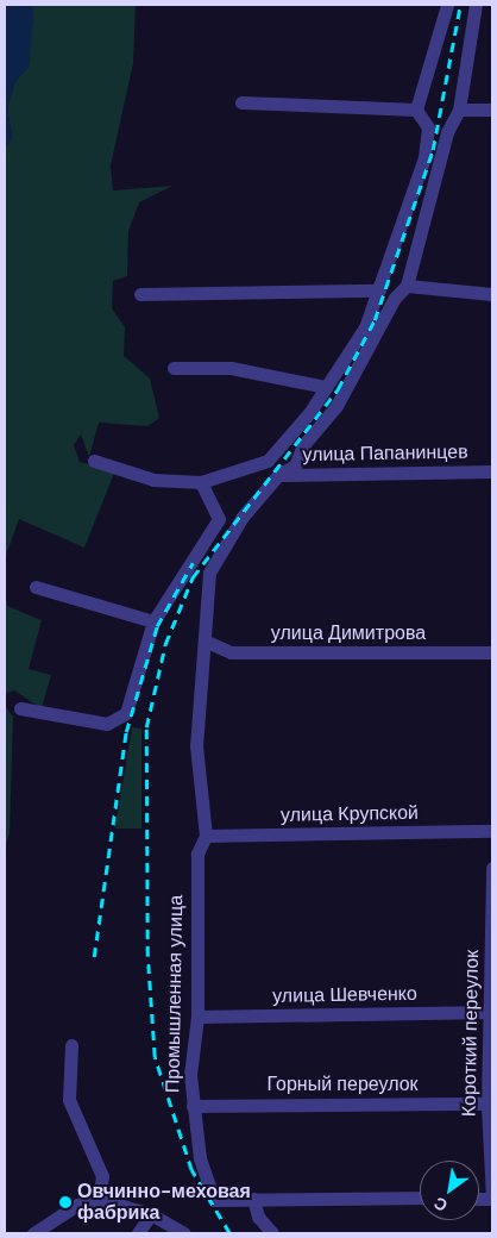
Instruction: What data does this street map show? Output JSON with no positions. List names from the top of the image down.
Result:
{
  "streets": {
    "street": [
      "улица Папанинцев",
      "улица Димитрова",
      "улица Крупской",
      "Промышленная улица",
      "улица Шевченко",
      "Короткий переулок",
      "Горный переулок"
    ]
  },
  "crossings": [
    ["улица Папанинцев", "Промышленная улица"],
    ["улица Димитрова", "Промышленная улица"],
    ["улица Крупской", "Промышленная улица"],
    ["Промышленная улица", "улица Шевченко"],
    ["Промышленная улица", "Горный переулок"],
    ["улица Шевченко", "Короткий переулок"],
    ["Короткий переулок", "Горный переулок"]
  ],
  "places": ["Овчинно-меховая фабрика"],
  "north": "bottom left"
}
